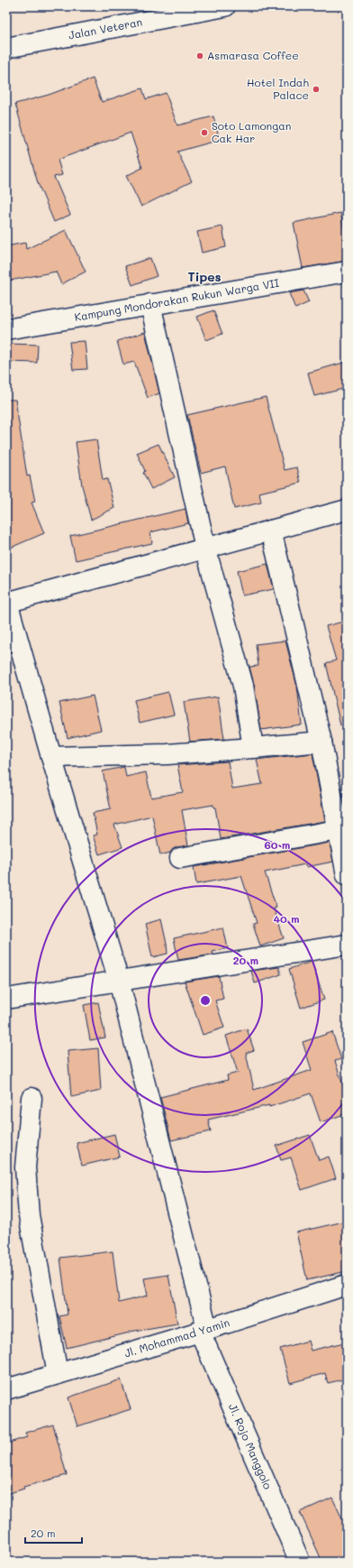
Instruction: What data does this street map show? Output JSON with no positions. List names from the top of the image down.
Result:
{
  "streets": {
    "street": [
      "Jalan Veteran",
      "Kampung Mondorakan Rukun Warga VII",
      "Jl. Mohammad Yamin",
      "Jl. Rojo Manggolo"
    ]
  },
  "crossings": [
    ["Jl. Mohammad Yamin", "Jl. Rojo Manggolo"]
  ],
  "districts": ["Tipes"],
  "places": ["Asmarasa Coffee", "Hotel Indah Palace", "Soto Lamongan Cak Har"],
  "scale_bar": "20 m",
  "rings": ["60 m", "40 m", "20 m"]
}
